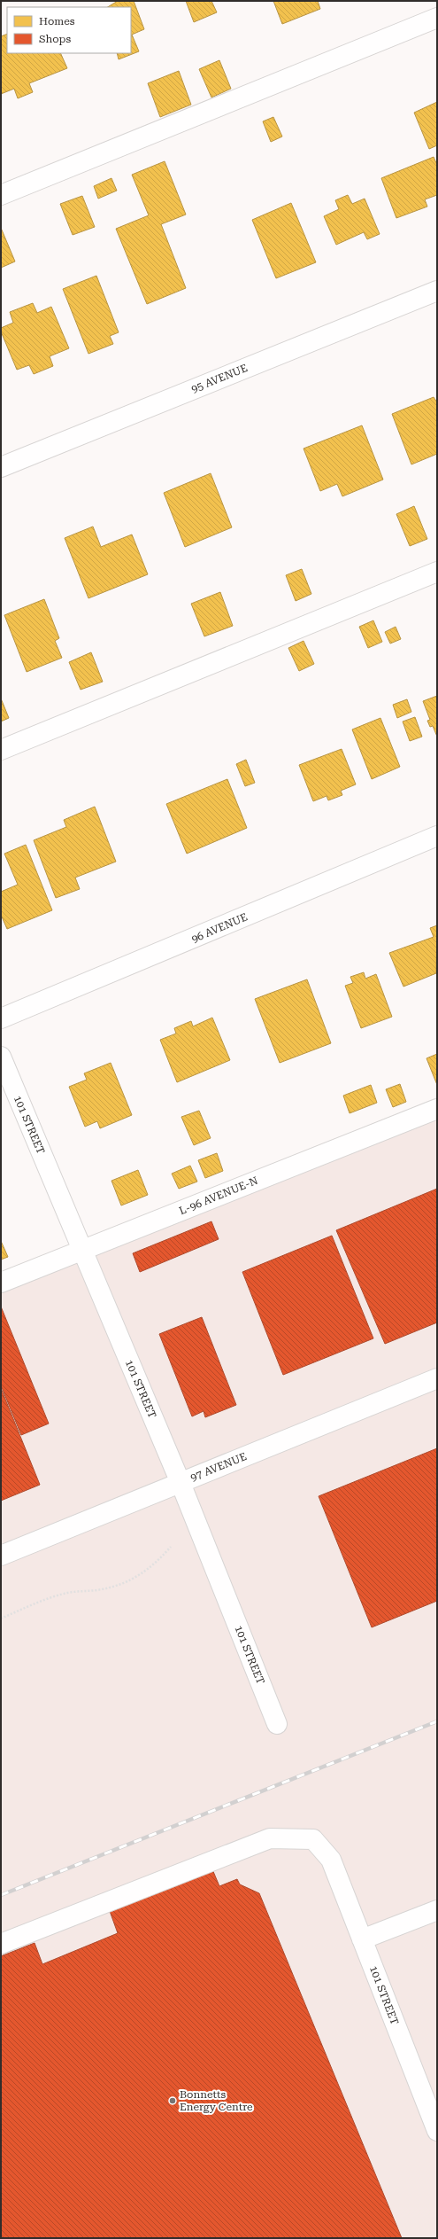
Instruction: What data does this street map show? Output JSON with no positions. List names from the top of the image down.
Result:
{
  "streets": {
    "street": [
      "95 AVENUE",
      "96 AVENUE",
      "101 STREET",
      "L-96 AVENUE-N",
      "97 AVENUE"
    ]
  },
  "crossings": [
    ["101 STREET", "L-96 AVENUE-N"],
    ["101 STREET", "97 AVENUE"]
  ],
  "places": ["Bonnetts Energy Centre"],
  "legend": ["Homes", "Shops"]
}
